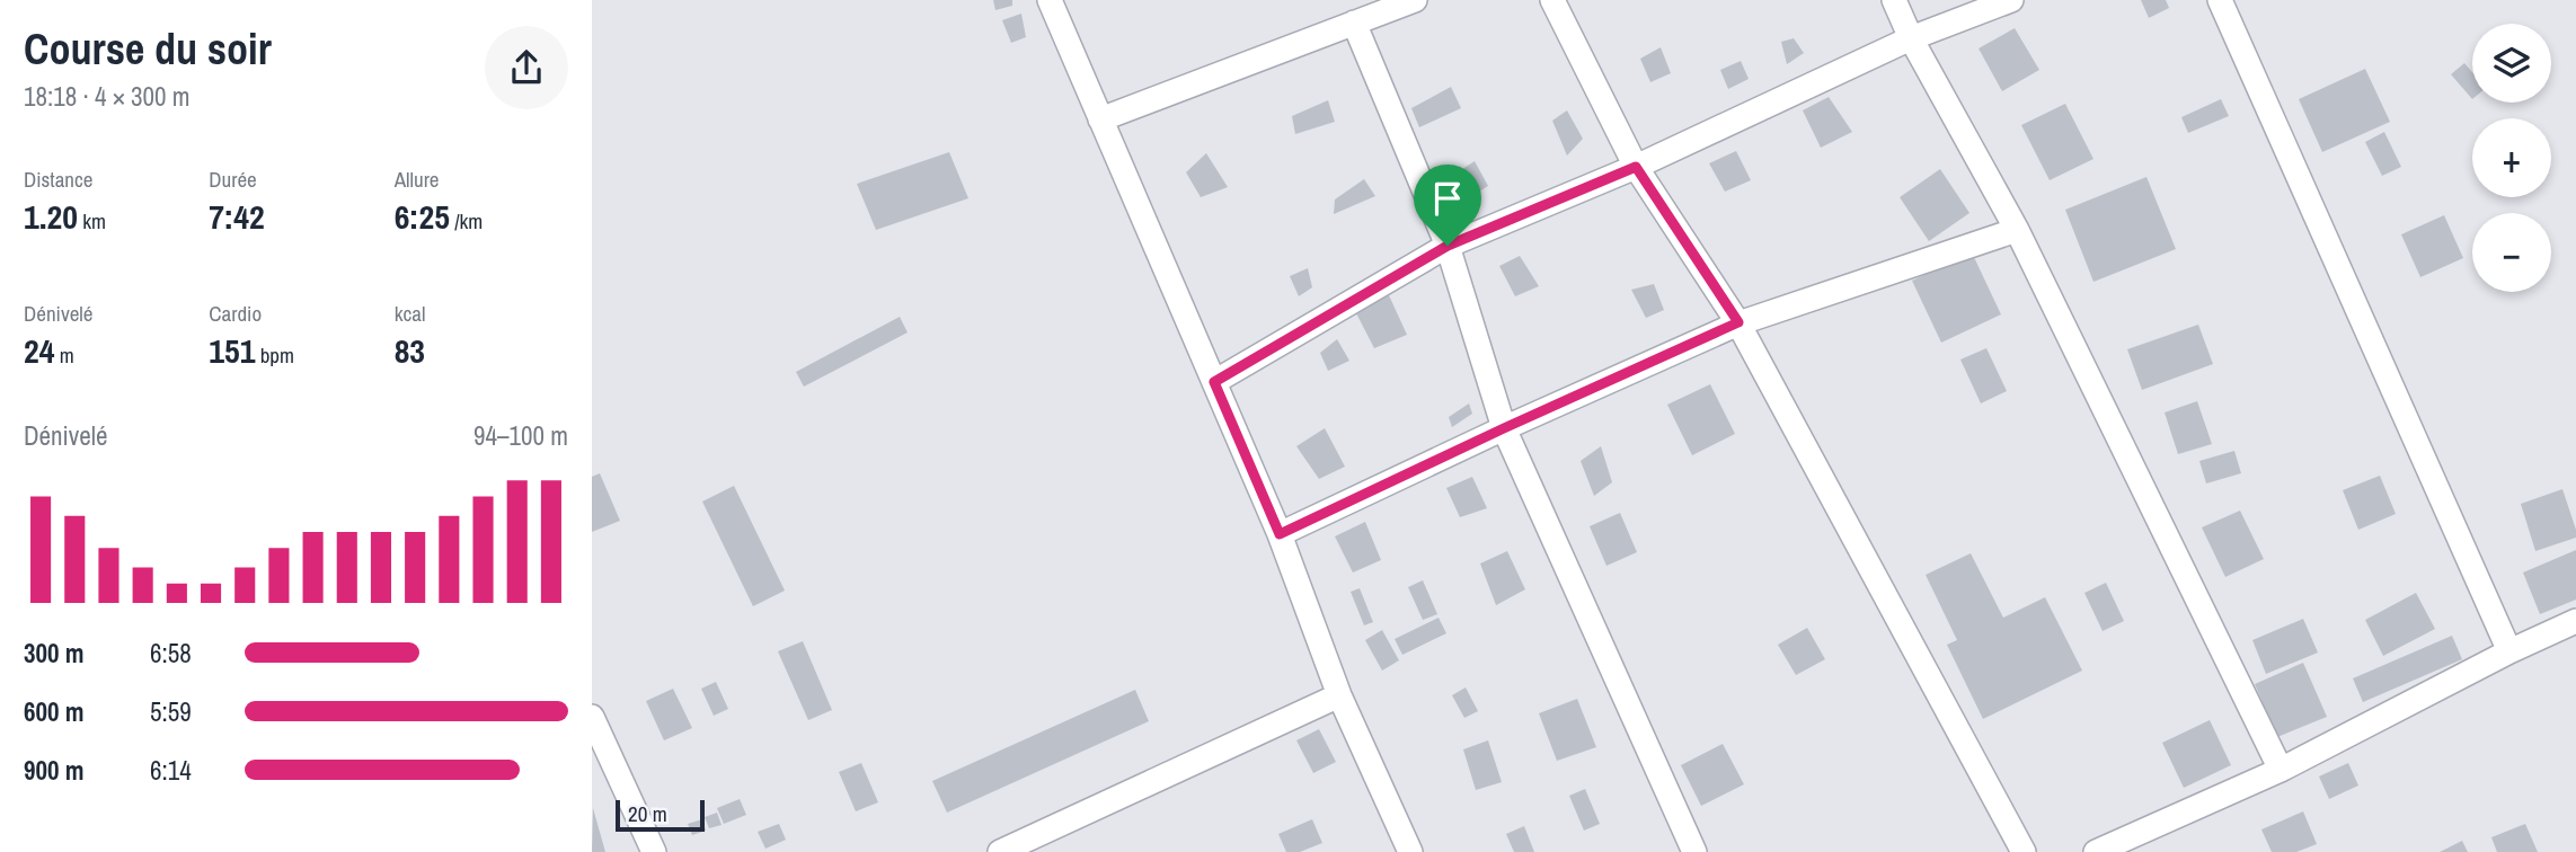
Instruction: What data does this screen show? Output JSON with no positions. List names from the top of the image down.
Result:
{
  "scale_bar": "20 m",
  "page": {
    "heading": ["Course du soir", "18:18 · 4 × 300 m"],
    "map_buttons": ["+", "−"],
    "stats": [
      ["Distance", "1.20 km"],
      ["Durée", "7:42"],
      ["Allure", "6:25 /km"],
      ["Dénivelé", "24 m"],
      ["Cardio", "151 bpm"],
      ["kcal", "83"]
    ],
    "chart": ["Dénivelé", "94–100 m"],
    "list": [
      {
        "name": "300 m",
        "note": "6:58"
      },
      {
        "name": "600 m",
        "note": "5:59"
      },
      {
        "name": "900 m",
        "note": "6:14"
      }
    ],
    "scale": "20 m"
  }
}
